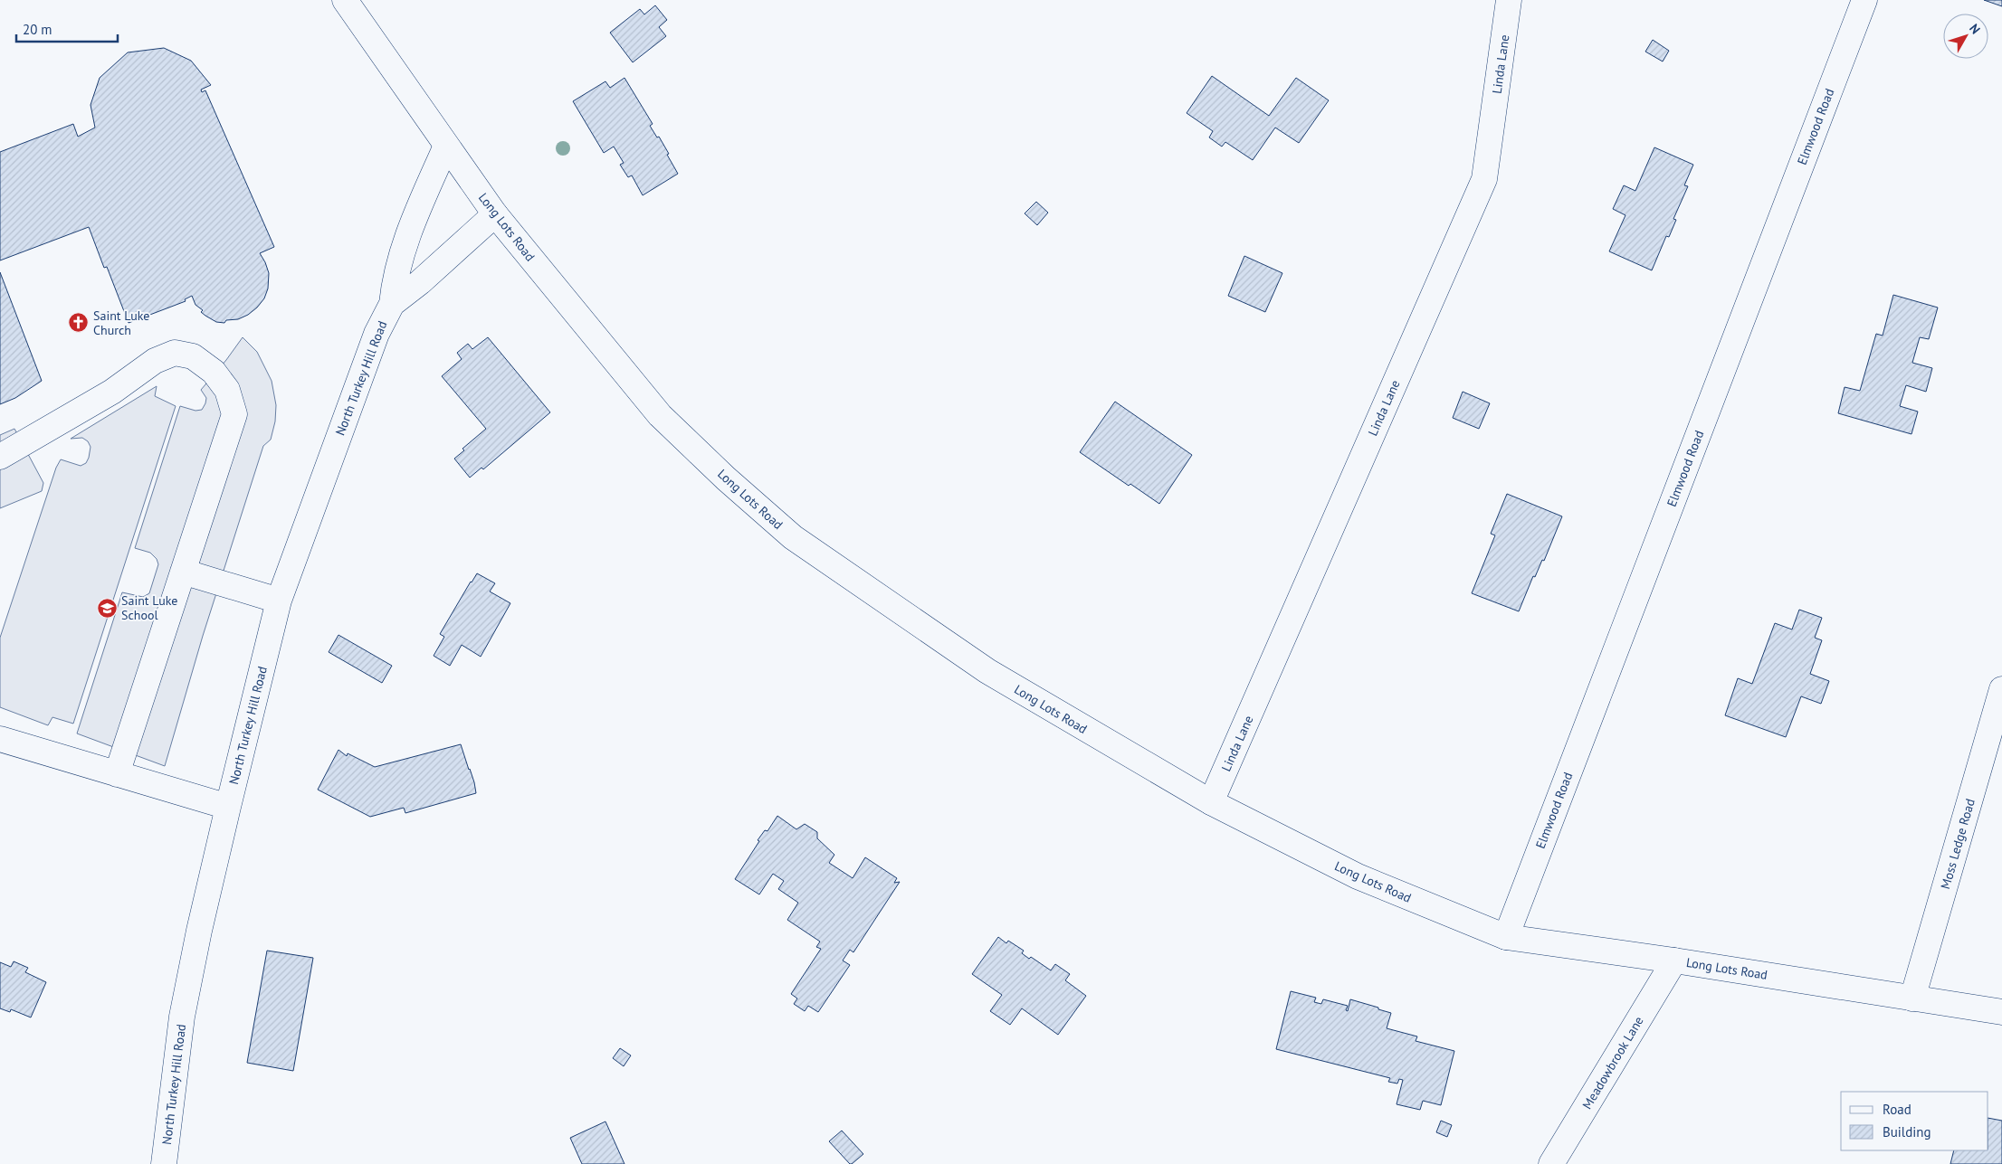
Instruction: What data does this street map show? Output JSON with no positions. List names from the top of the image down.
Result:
{
  "streets": {
    "street": [
      "Linda Lane",
      "Elmwood Road",
      "Long Lots Road",
      "North Turkey Hill Road",
      "Moss Ledge Road",
      "Meadowbrook Lane"
    ]
  },
  "crossings": [
    ["Linda Lane", "Long Lots Road"],
    ["Elmwood Road", "Long Lots Road"],
    ["Long Lots Road", "North Turkey Hill Road"],
    ["Long Lots Road", "Moss Ledge Road"],
    ["Long Lots Road", "Meadowbrook Lane"]
  ],
  "places": {
    "church": ["Saint Luke Church"],
    "school or university": ["Saint Luke School"]
  },
  "legend": ["Road", "Building"],
  "scale_bar": "20 m",
  "north": "top right"
}
